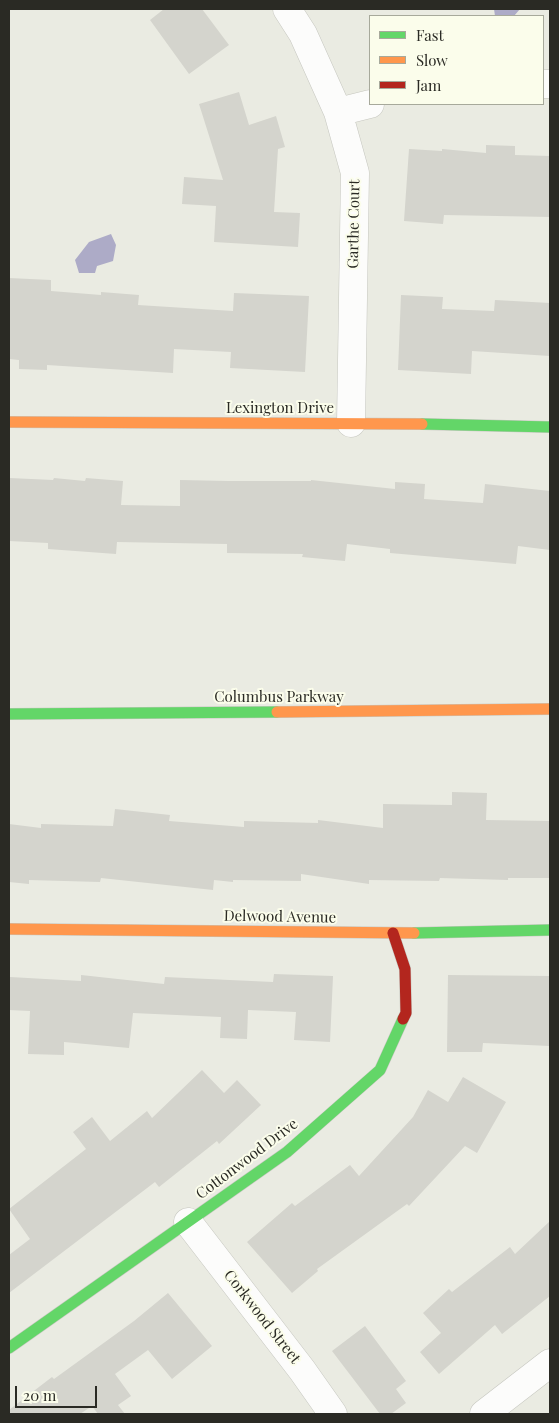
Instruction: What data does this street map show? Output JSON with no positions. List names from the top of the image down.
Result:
{
  "streets": {
    "street": [
      "Garthe Court",
      "Lexington Drive",
      "Columbus Parkway",
      "Delwood Avenue",
      "Cottonwood Drive",
      "Corkwood Street"
    ]
  },
  "crossings": [
    ["Garthe Court", "Lexington Drive"],
    ["Delwood Avenue", "Cottonwood Drive"],
    ["Cottonwood Drive", "Corkwood Street"]
  ],
  "legend": ["Fast", "Slow", "Jam"],
  "scale_bar": "20 m"
}
